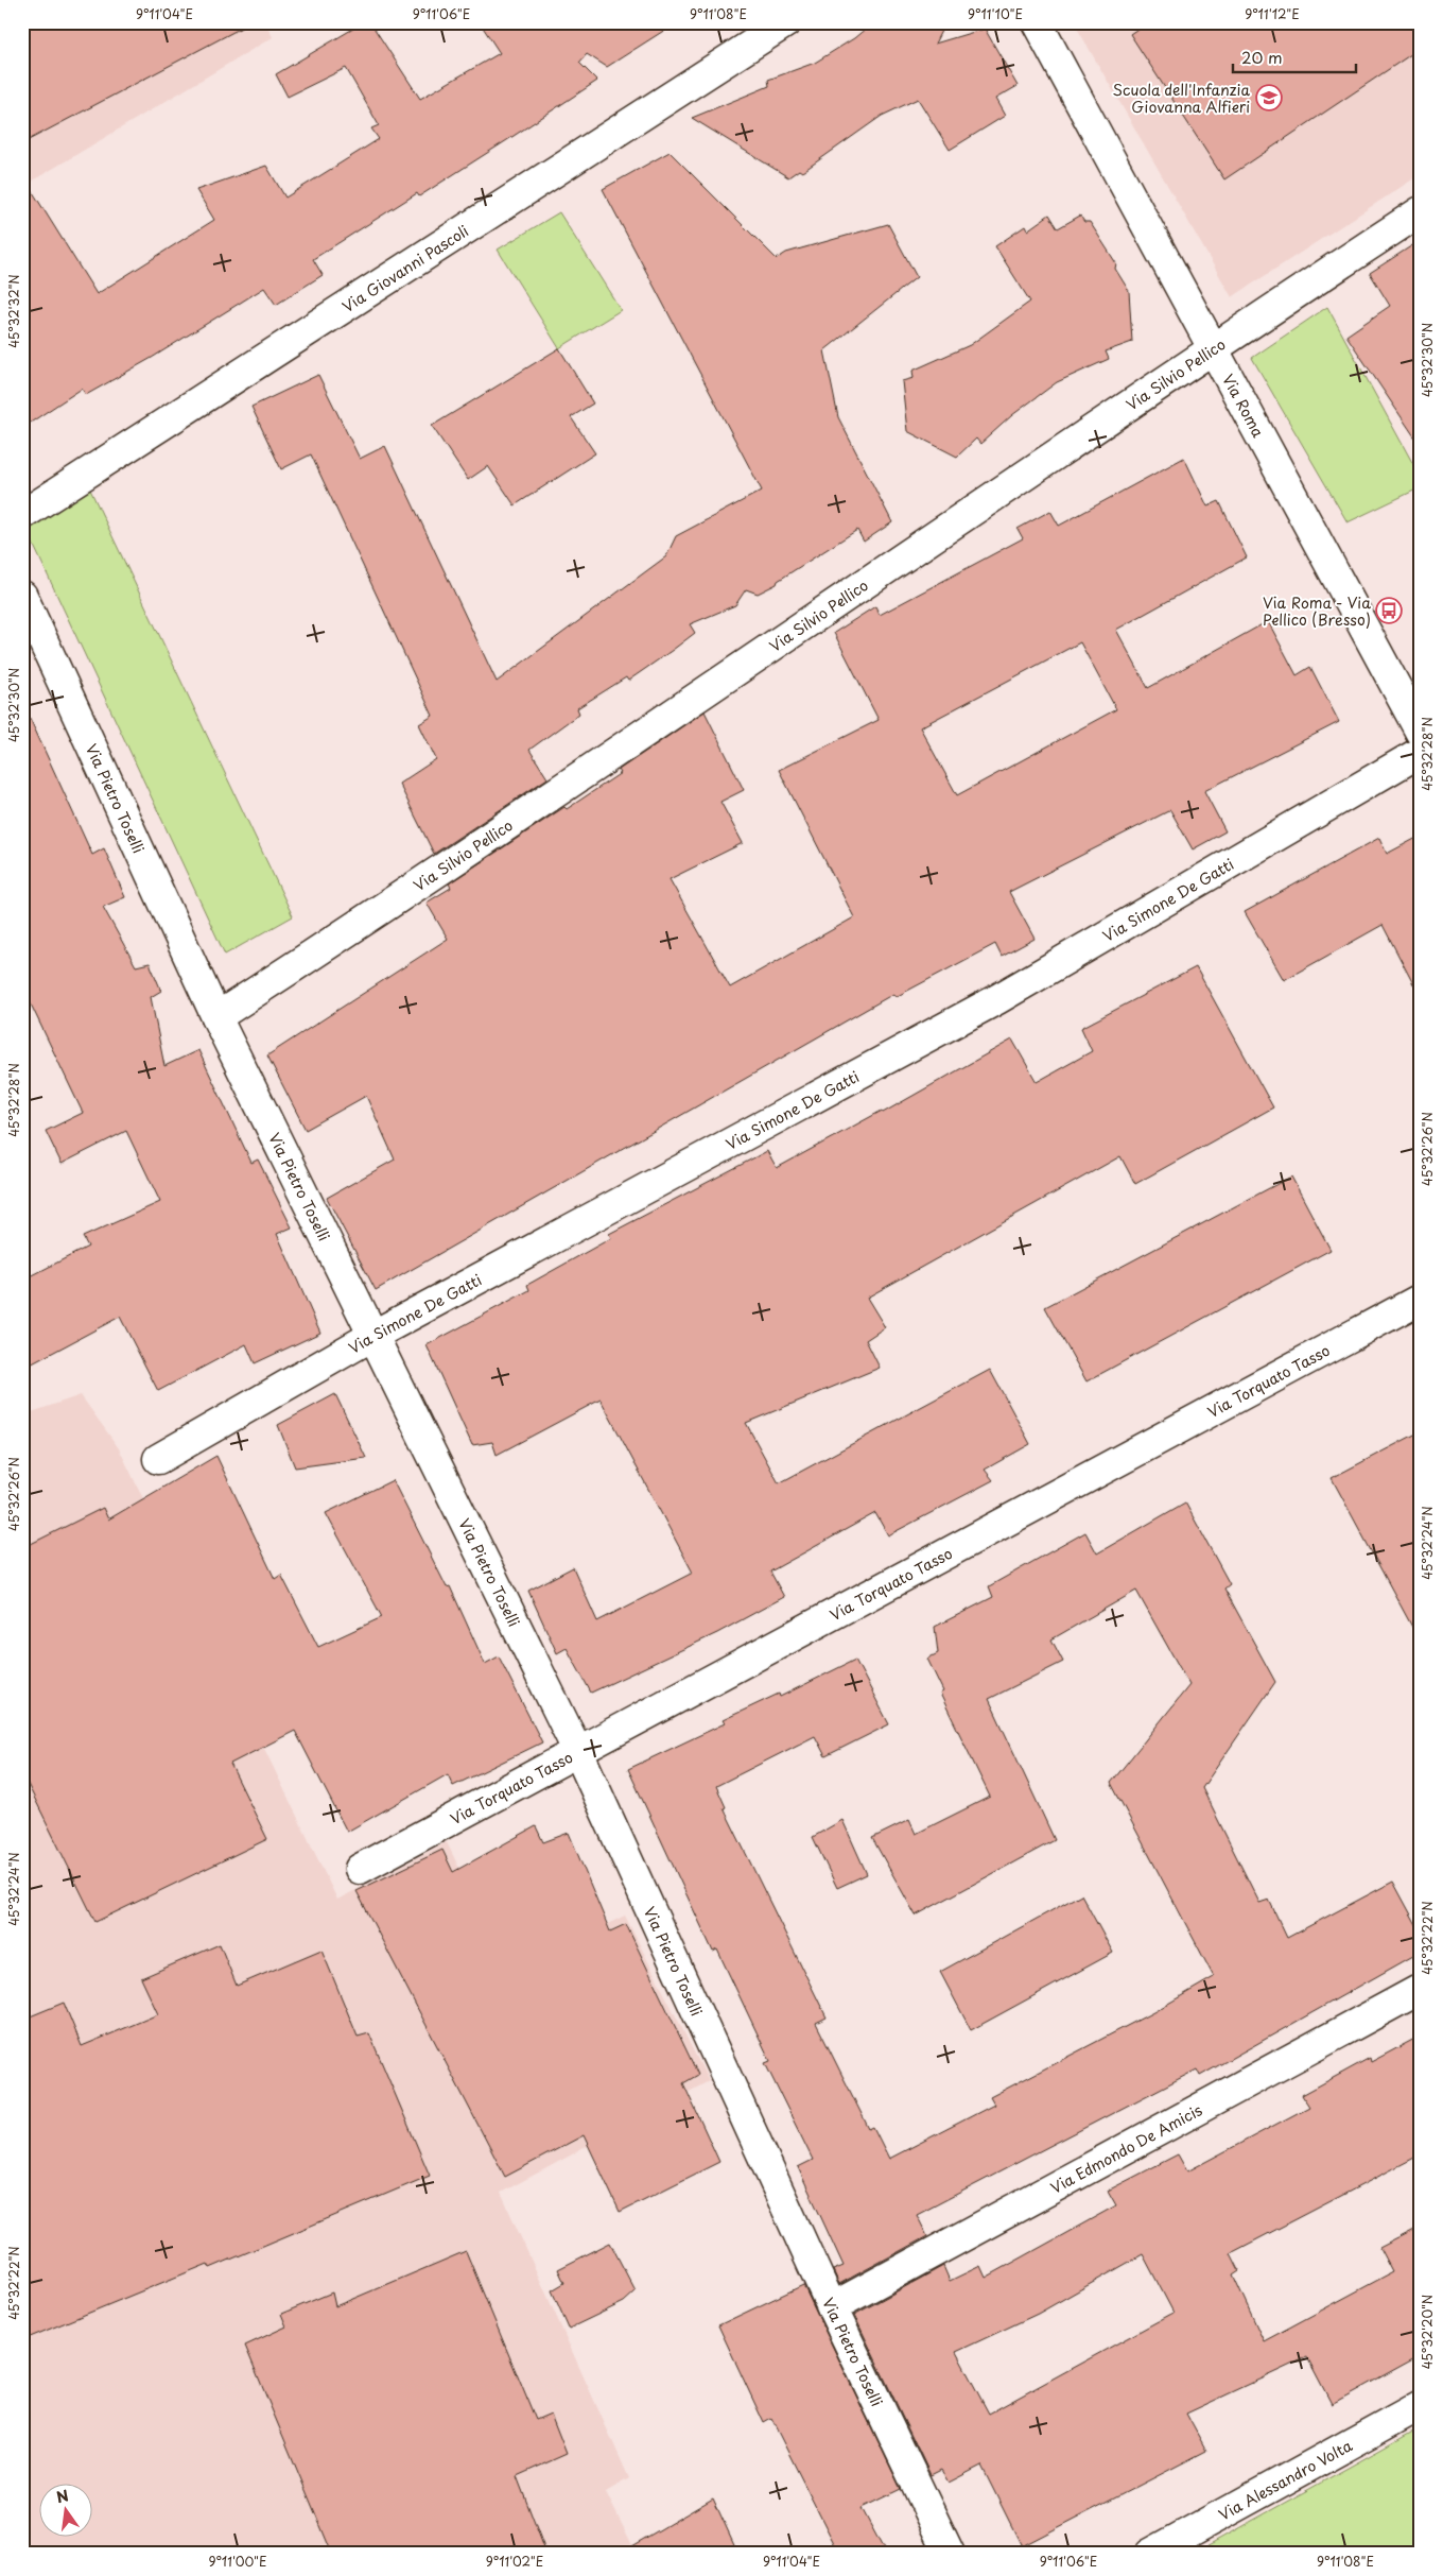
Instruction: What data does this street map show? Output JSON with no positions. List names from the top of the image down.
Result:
{
  "streets": {
    "street": [
      "Via Giovanni Pascoli",
      "Via Silvio Pellico",
      "Via Roma",
      "Via Pietro Toselli",
      "Via Simone De Gatti",
      "Via Torquato Tasso",
      "Via Edmondo De Amicis",
      "Via Alessandro Volta"
    ]
  },
  "crossings": [
    ["Via Silvio Pellico", "Via Roma"],
    ["Via Silvio Pellico", "Via Pietro Toselli"],
    ["Via Pietro Toselli", "Via Simone De Gatti"],
    ["Via Pietro Toselli", "Via Torquato Tasso"],
    ["Via Pietro Toselli", "Via Edmondo De Amicis"]
  ],
  "places": {
    "school or university": ["Scuola dell'Infanzia Giovanna Alfieri"],
    "bus stop": ["Via Roma - Via Pellico (Bresso)"]
  },
  "scale_bar": "20 m",
  "north": "top",
  "coordinates": [
    "9°11'04\"E",
    "9°11'06\"E",
    "9°11'08\"E",
    "9°11'10\"E",
    "9°11'12\"E",
    "45°32'32\"N",
    "45°32'30\"N",
    "45°32'28\"N",
    "45°32'26\"N",
    "45°32'24\"N",
    "45°32'22\"N",
    "45°32'20\"N",
    "9°11'00\"E",
    "9°11'02\"E"
  ]
}
